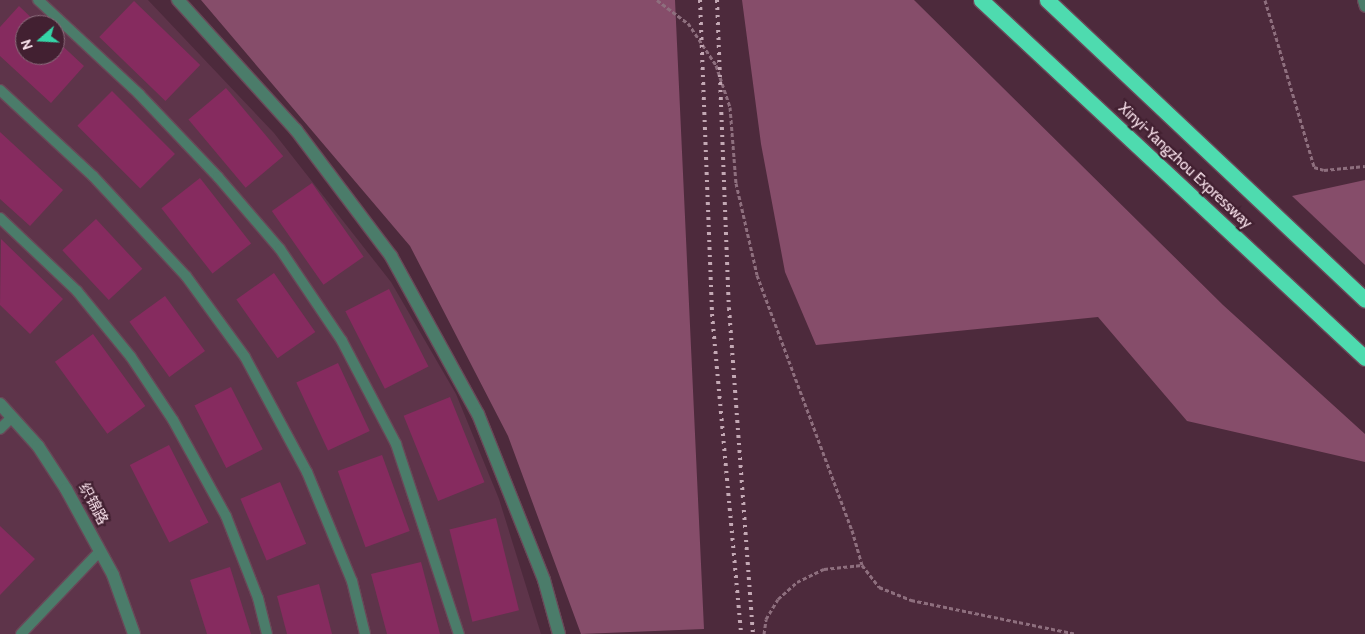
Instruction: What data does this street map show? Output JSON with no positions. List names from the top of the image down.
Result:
{
  "streets": {
    "highway": ["Xinyi-Yangzhou Expressway"],
    "street": ["织锦路"]
  },
  "north": "left"
}
